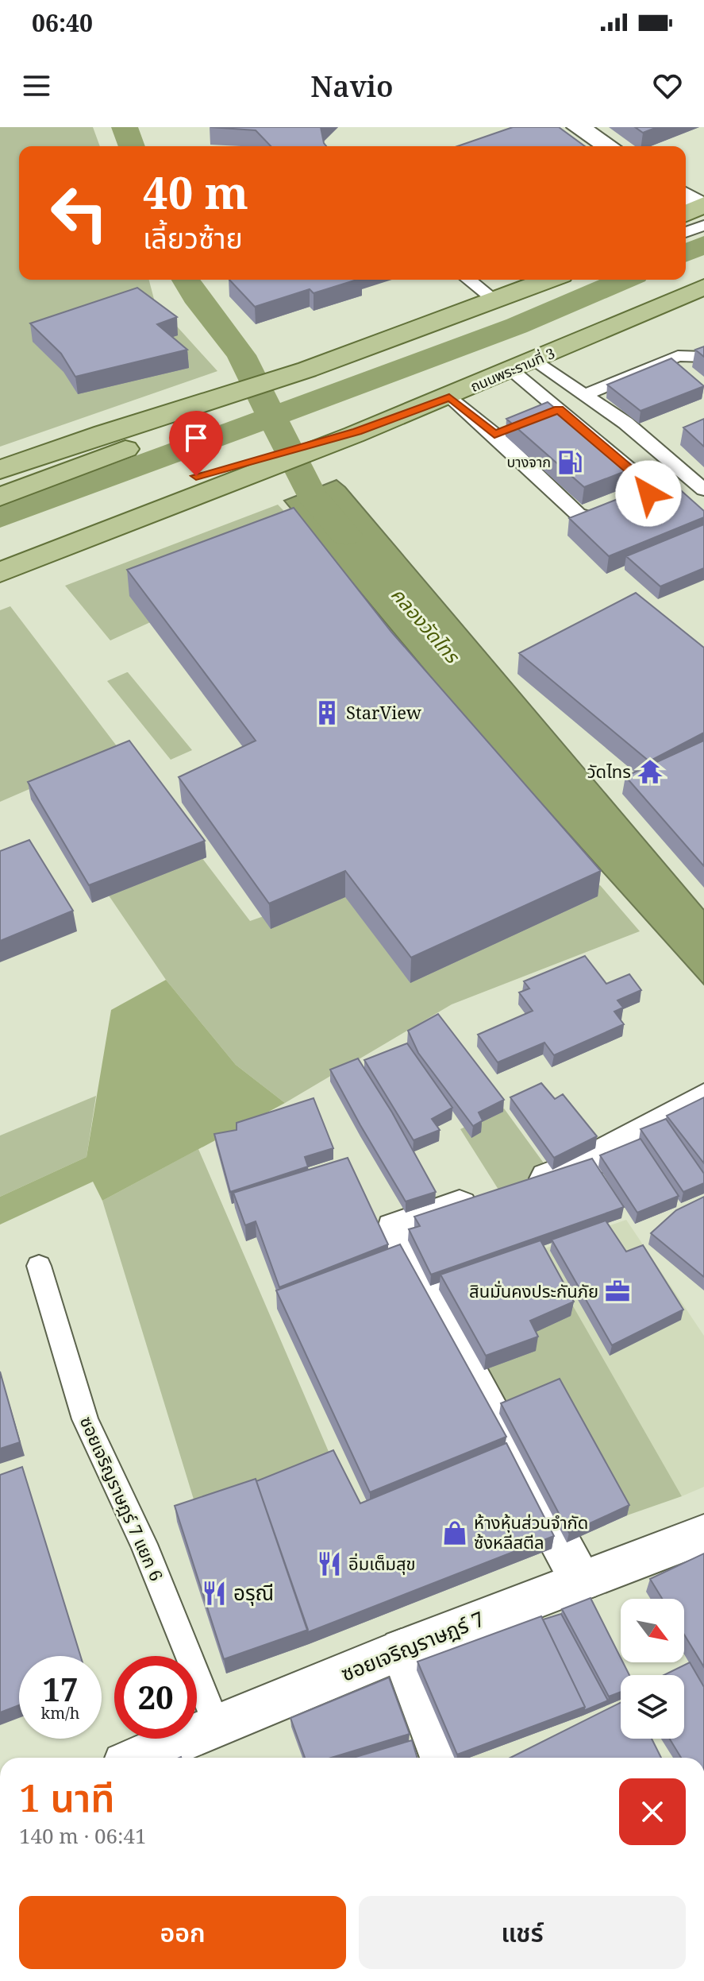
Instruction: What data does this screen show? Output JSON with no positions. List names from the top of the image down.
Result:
{
  "streets": {
    "main road": ["ถนนพระรามที่ 3"],
    "street": ["ซอยเจริญราษฎร์ 7"],
    "lane": ["ซอยเจริญราษฎร์ 7 แยก 6"]
  },
  "crossings": [
    ["ซอยเจริญราษฎร์ 7 แยก 6", "ซอยเจริญราษฎร์ 7"]
  ],
  "water": ["คลองวัดไทร"],
  "places": {
    "fuel station": ["บางจาก"],
    "building": ["StarView"],
    "temple": ["วัดไทร"],
    "office": ["สินมั่นคงประกันภัย"],
    "shop": ["ห้างหุ้นส่วนจำกัด ซ้งหลีสตีล"],
    "restaurant": ["อิ่มเต็มสุข", "อรุณี"]
  },
  "north": "bottom right",
  "page": {
    "status": "06:40",
    "header": "Navio",
    "turn": ["40 m", "เลี้ยวซ้าย"],
    "speed": "17 km/h",
    "limit": "20",
    "heading": ["1 นาที", "140 m · 06:41"],
    "buttons": ["ออก", "แชร์"]
  }
}
